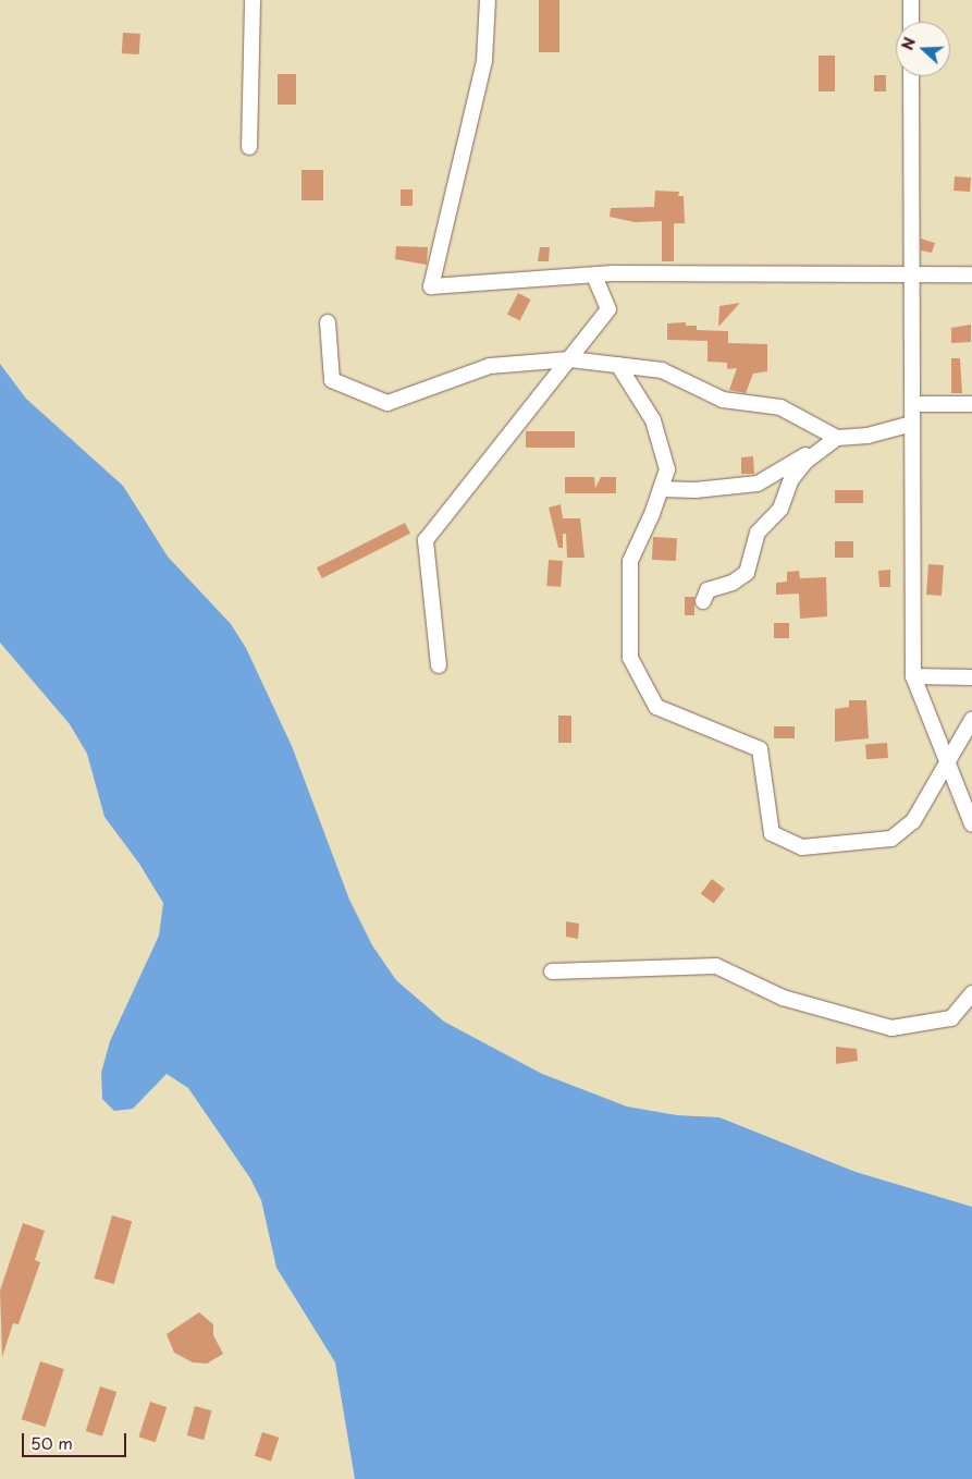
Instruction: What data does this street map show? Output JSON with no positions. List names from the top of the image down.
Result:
{
  "scale_bar": "50 m",
  "north": "left"
}
